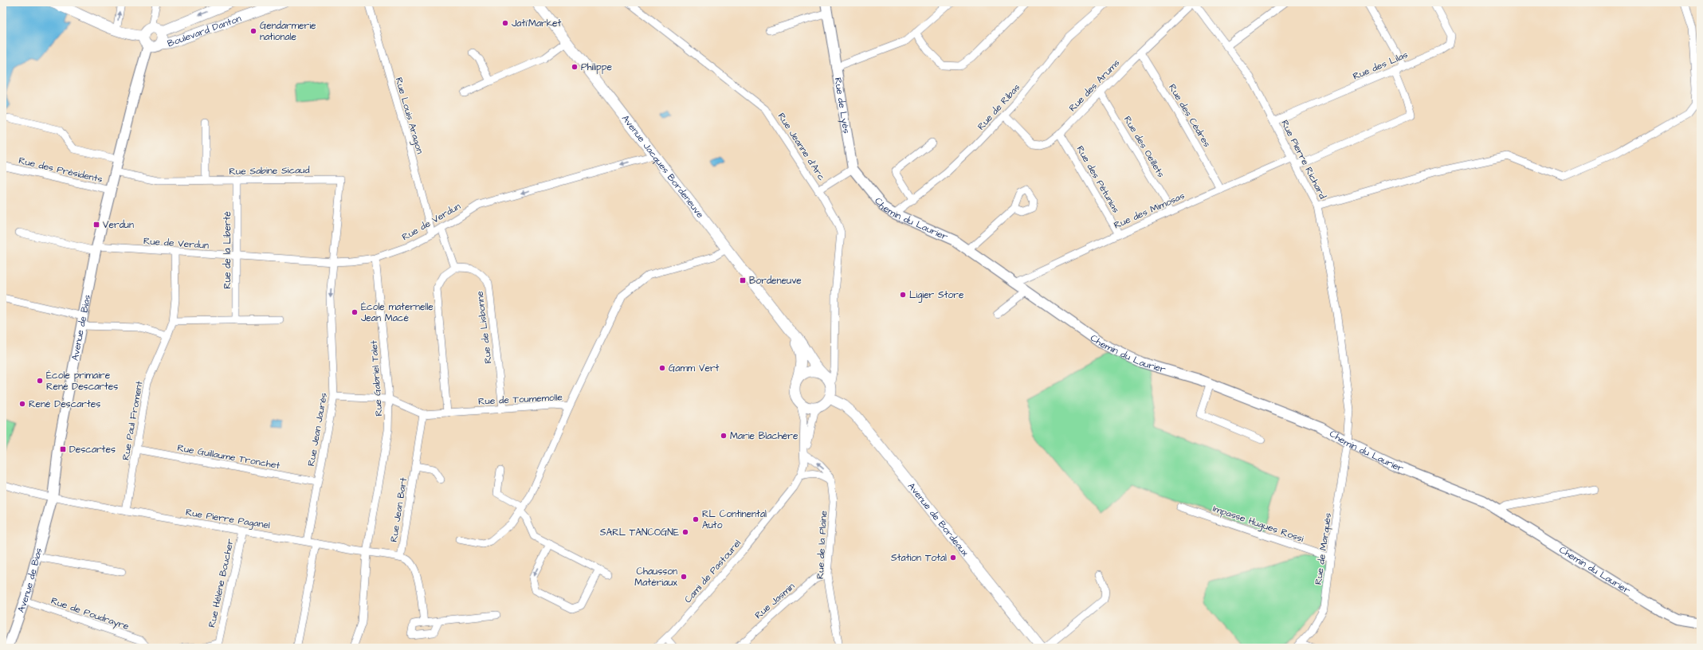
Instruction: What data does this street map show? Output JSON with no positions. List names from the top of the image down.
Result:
{
  "streets": {
    "main road": ["Boulevard Danton", "Avenue Jacques Bordeneuve", "Avenue de Bordeaux"],
    "street": [
      "Rue des Lilas",
      "Rue des Arums",
      "Rue de Lyès",
      "Rue de Ribas",
      "Rue Louis Aragon",
      "Rue des Cèdres",
      "Rue Jeanne d'Arc",
      "Rue des Oeillets",
      "Rue Pierre Richard",
      "Rue des Présidents",
      "Rue Sabine Sicaud",
      "Rue des Pétunias",
      "Rue des Mimosas",
      "Chemin du Laurier",
      "Rue de Verdun",
      "Rue de la Liberté",
      "Rue de Lisbonne",
      "Avenue de Bias",
      "Rue Gabriel Talet",
      "Rue de Toumemolle",
      "Rue Paul Froment",
      "Rue Jean Jaurès",
      "Rue Guillaume Tronchet",
      "Rue Jean Bart",
      "Rue Pierre Paganel",
      "Impasse Hugues Rossi",
      "Rue de la Plaine",
      "Rue de Marquès",
      "Cami de Pastourel",
      "Rue Hélène Boucher",
      "Rue Jasmin",
      "Rue de Poudrayre"
    ]
  },
  "crossings": [
    ["Boulevard Danton", "Avenue de Bias"],
    ["Rue des Lilas", "Rue Pierre Richard"],
    ["Rue des Arums", "Rue de Ribas"],
    ["Rue des Arums", "Rue des Cèdres"],
    ["Rue des Arums", "Rue des Oeillets"],
    ["Rue des Arums", "Rue Pierre Richard"],
    ["Rue des Arums", "Rue des Pétunias"],
    ["Rue de Lyès", "Chemin du Laurier"],
    ["Rue de Ribas", "Chemin du Laurier"],
    ["Rue Louis Aragon", "Rue de Verdun"],
    ["Rue des Cèdres", "Rue des Mimosas"],
    ["Rue Jeanne d'Arc", "Avenue Jacques Bordeneuve"],
    ["Rue Jeanne d'Arc", "Avenue de Bordeaux"],
    ["Rue Jeanne d'Arc", "Cami de Pastourel"],
    ["Rue des Oeillets", "Rue des Mimosas"],
    ["Rue Pierre Richard", "Rue des Mimosas"],
    ["Rue Pierre Richard", "Chemin du Laurier"],
    ["Rue Pierre Richard", "Rue de Marquès"],
    ["Avenue Jacques Bordeneuve", "Rue de Verdun"],
    ["Avenue Jacques Bordeneuve", "Rue de Toumemolle"],
    ["Avenue Jacques Bordeneuve", "Avenue de Bordeaux"],
    ["Avenue Jacques Bordeneuve", "Cami de Pastourel"],
    ["Rue des Présidents", "Avenue de Bias"],
    ["Rue Sabine Sicaud", "Rue de Verdun"],
    ["Rue Sabine Sicaud", "Rue de la Liberté"],
    ["Rue Sabine Sicaud", "Avenue de Bias"],
    ["Rue Sabine Sicaud", "Rue Jean Jaurès"],
    ["Rue des Pétunias", "Rue des Mimosas"],
    ["Rue des Mimosas", "Chemin du Laurier"],
    ["Chemin du Laurier", "Rue de Marquès"],
    ["Rue de Verdun", "Rue de la Liberté"],
    ["Rue de Verdun", "Avenue de Bias"],
    ["Rue de Verdun", "Rue Gabriel Talet"],
    ["Rue de Verdun", "Rue Jean Jaurès"],
    ["Rue de Lisbonne", "Rue de Toumemolle"],
    ["Avenue de Bias", "Rue Pierre Paganel"],
    ["Avenue de Bias", "Rue de Poudrayre"],
    ["Rue Gabriel Talet", "Rue de Toumemolle"],
    ["Rue Gabriel Talet", "Rue Pierre Paganel"],
    ["Rue de Toumemolle", "Rue Jean Jaurès"],
    ["Rue de Toumemolle", "Rue Jean Bart"],
    ["Rue Paul Froment", "Rue Guillaume Tronchet"],
    ["Rue Paul Froment", "Rue Pierre Paganel"],
    ["Rue Jean Jaurès", "Rue Guillaume Tronchet"],
    ["Rue Jean Jaurès", "Rue Pierre Paganel"],
    ["Rue Jean Bart", "Rue Pierre Paganel"],
    ["Rue Pierre Paganel", "Rue Hélène Boucher"],
    ["Avenue de Bordeaux", "Cami de Pastourel"],
    ["Impasse Hugues Rossi", "Rue de Marquès"],
    ["Rue de la Plaine", "Cami de Pastourel"],
    ["Rue de la Plaine", "Rue Jasmin"]
  ],
  "one_way": ["Rue Jean Jaurès"],
  "places": {
    "other": [
      "Jati'Market",
      "Gendarmerie nationale",
      "Philippe",
      "Ligier Store",
      "École maternelle Jean Macé",
      "Gamm Vert",
      "École primaire René Descartes",
      "René Descartes",
      "Marie Blachère",
      "RL Continental Auto",
      "SARL TANCOGNE",
      "Station Total",
      "Chausson Matériaux"
    ],
    "transit": ["Verdun", "Bordeneuve", "Descartes"]
  }
}
